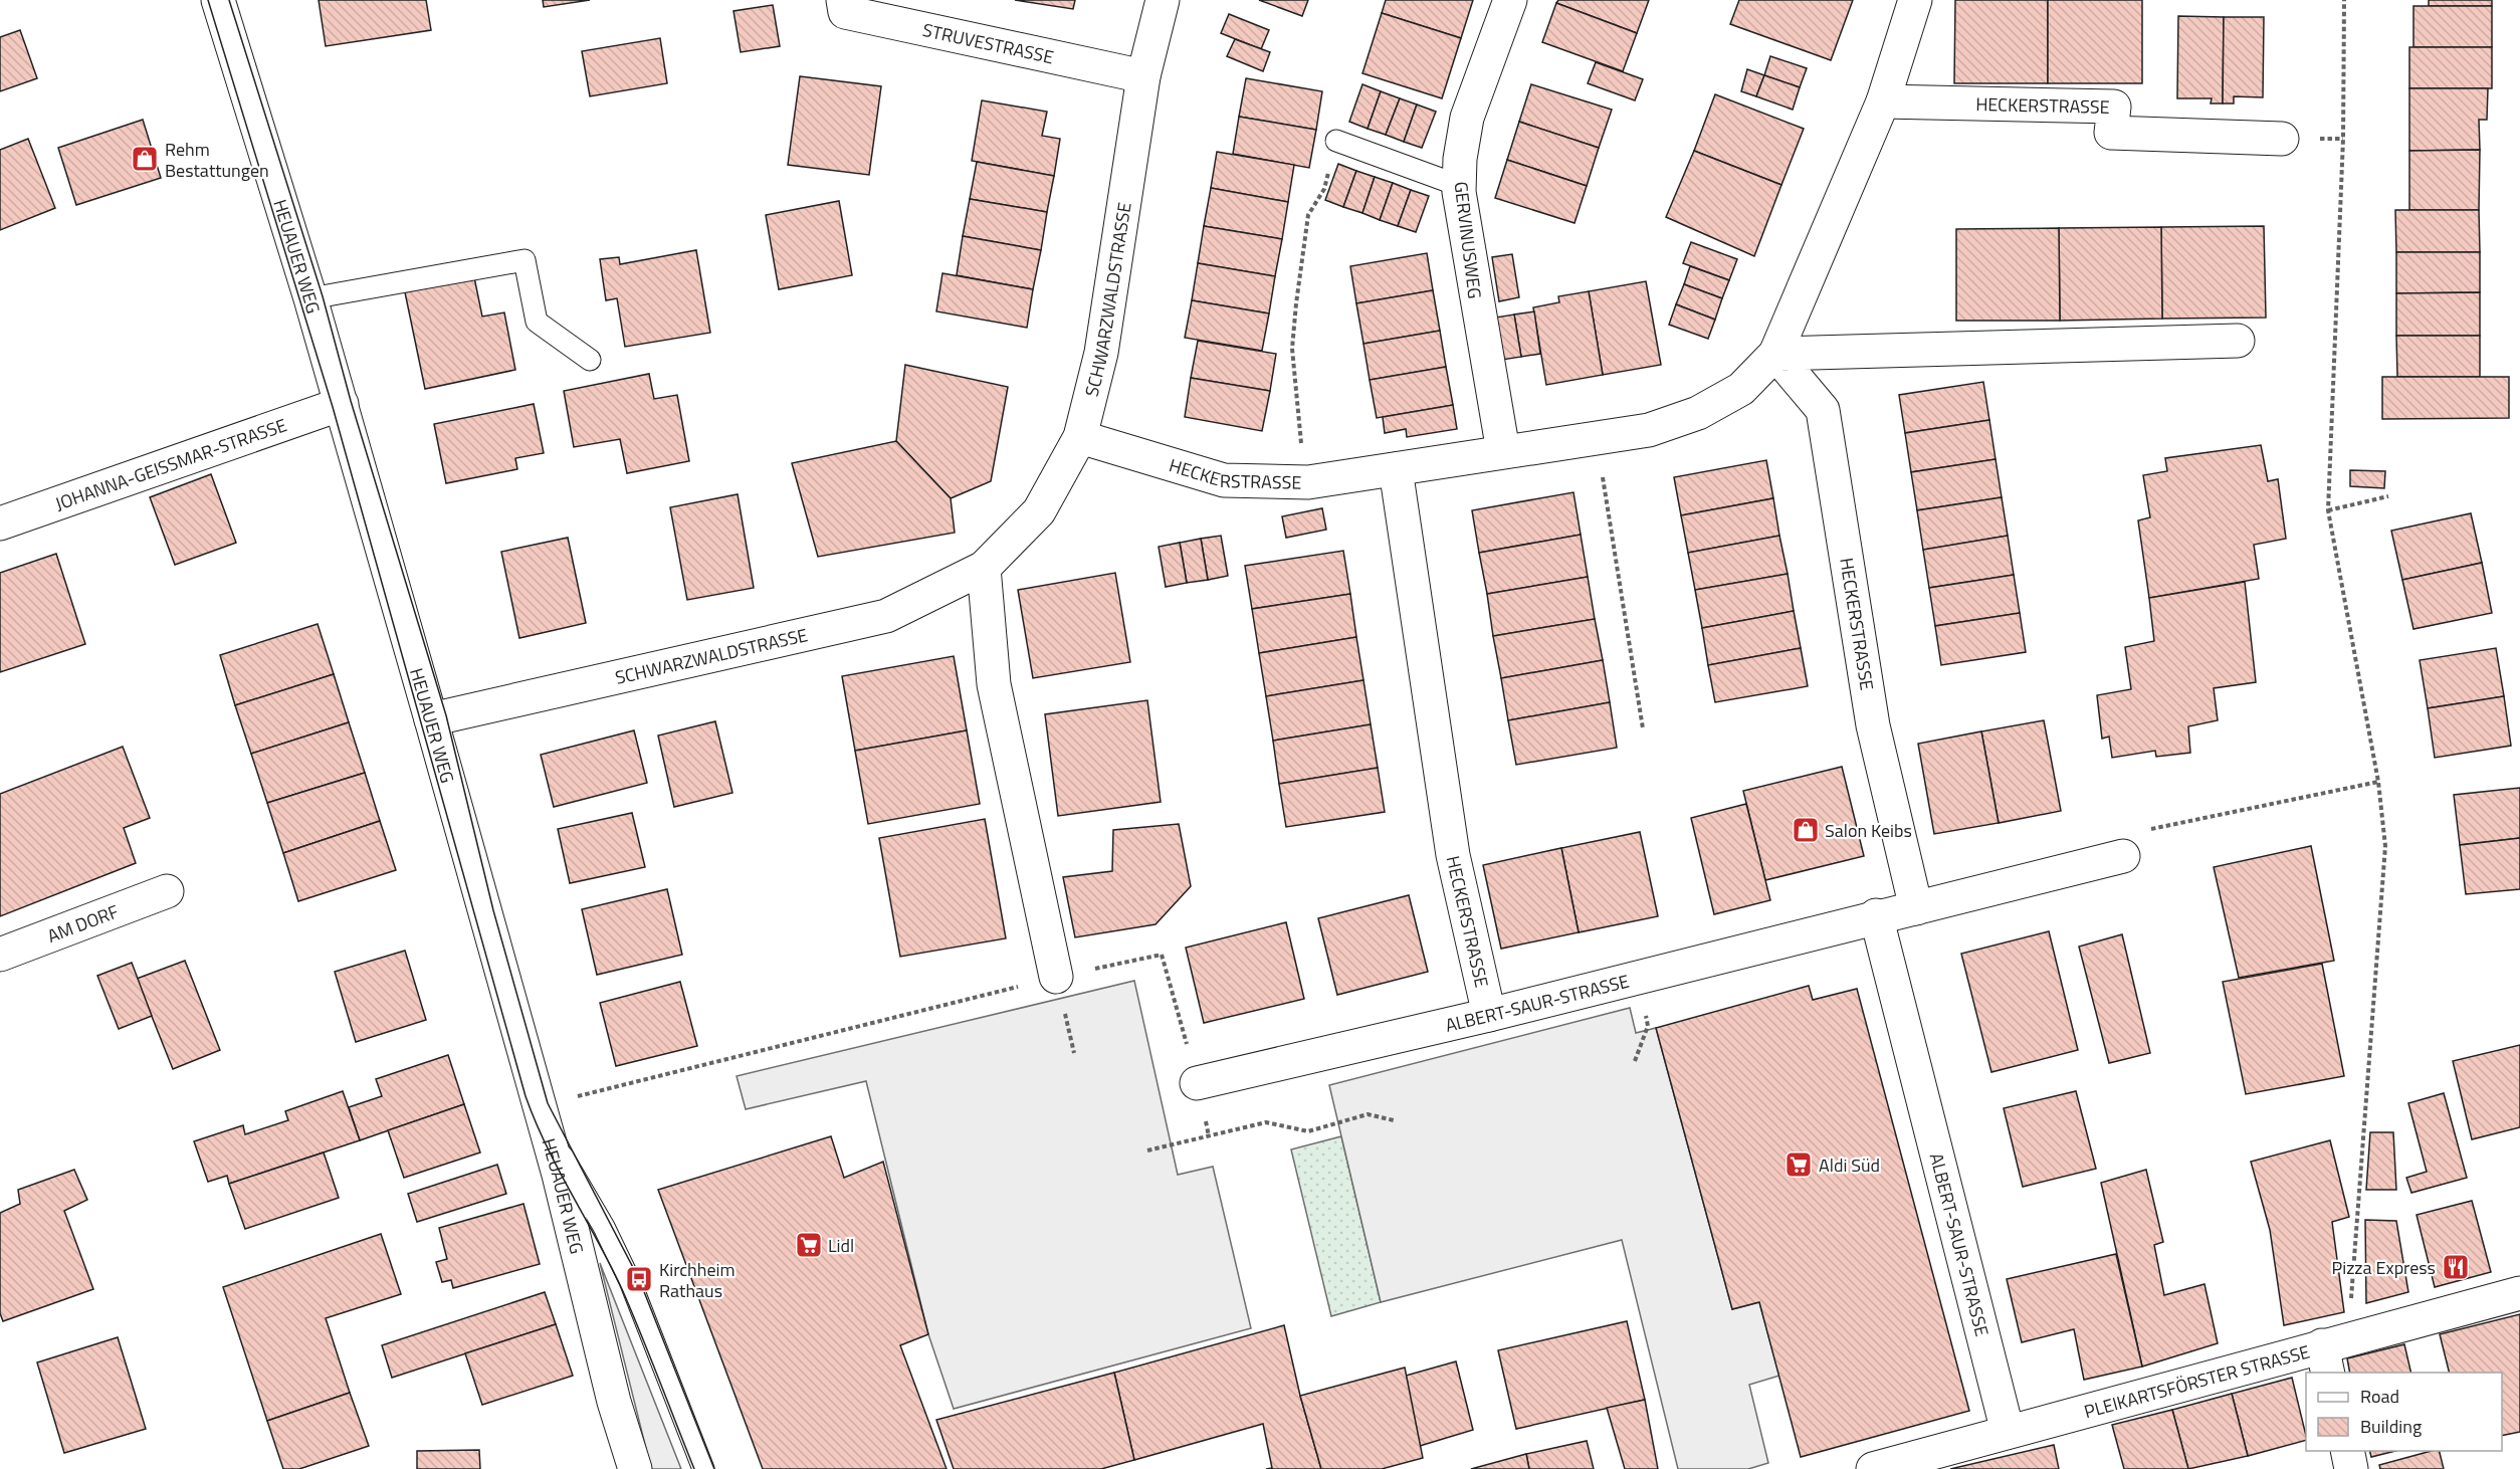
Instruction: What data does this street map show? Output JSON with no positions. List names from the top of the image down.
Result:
{
  "streets": {
    "street": [
      "STRUVESTRASSE",
      "HECKERSTRASSE",
      "GERVINUSWEG",
      "HEUAUER WEG",
      "SCHWARZWALDSTRASSE",
      "JOHANNA-GEISSMAR-STRASSE",
      "AM DORF",
      "ALBERT-SAUR-STRASSE",
      "PLEIKARTSFÖRSTER STRASSE"
    ]
  },
  "crossings": [
    ["STRUVESTRASSE", "SCHWARZWALDSTRASSE"],
    ["HECKERSTRASSE", "GERVINUSWEG"],
    ["HECKERSTRASSE", "SCHWARZWALDSTRASSE"],
    ["HECKERSTRASSE", "ALBERT-SAUR-STRASSE"],
    ["HEUAUER WEG", "SCHWARZWALDSTRASSE"],
    ["HEUAUER WEG", "JOHANNA-GEISSMAR-STRASSE"],
    ["ALBERT-SAUR-STRASSE", "PLEIKARTSFÖRSTER STRASSE"]
  ],
  "places": {
    "shop": ["Rehm Bestattungen", "Salon Keibs"],
    "supermarket": ["Aldi Süd", "Lidl"],
    "restaurant": ["Pizza Express"],
    "bus stop": ["Kirchheim Rathaus"]
  },
  "legend": ["Road", "Building"]
}
